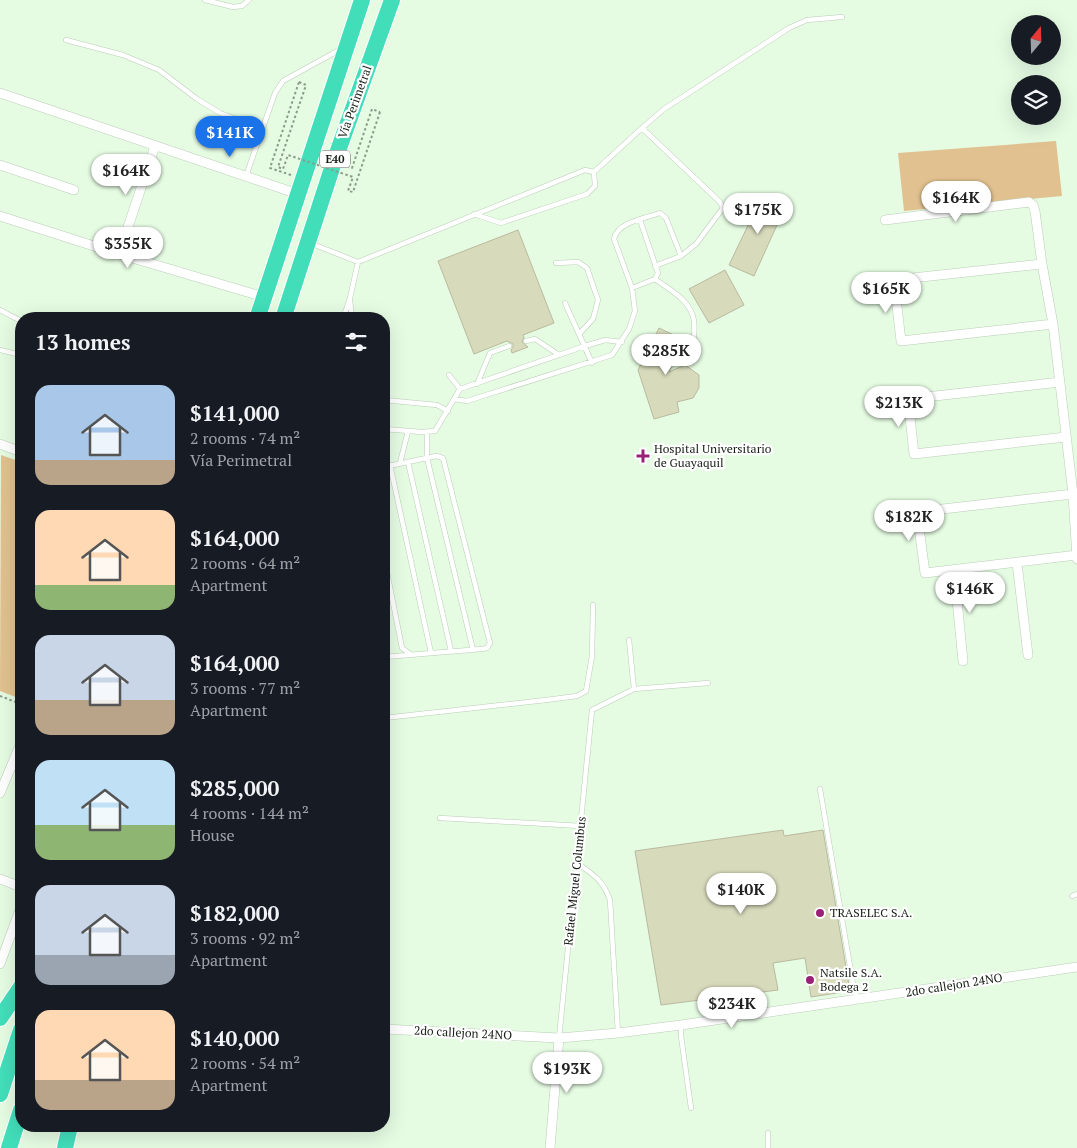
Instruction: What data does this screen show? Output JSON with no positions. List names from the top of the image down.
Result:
{
  "streets": {
    "highway": ["Vía Perimetral", "E40"],
    "street": ["Rafael Miguel Columbus", "2do callejon 24NO"]
  },
  "crossings": [
    ["Rafael Miguel Columbus", "2do callejon 24NO"]
  ],
  "places": {
    "health": ["Hospital Universitario de Guayaquil"],
    "other": ["TRASELEC S.A.", "Natsile S.A. Bodega 2"]
  },
  "north": "top",
  "page": {
    "price": [
      "$141K",
      "$164K",
      "$164K",
      "$175K",
      "$355K",
      "$165K",
      "$285K",
      "$213K",
      "$182K",
      "$146K",
      "$140K",
      "$234K",
      "$193K"
    ],
    "heading": "13 homes",
    "list": [
      {
        "name": "$141,000",
        "note": "2 rooms · 74 m² · Vía Perimetral"
      },
      {
        "name": "$164,000",
        "note": "2 rooms · 64 m² · Apartment"
      },
      {
        "name": "$164,000",
        "note": "3 rooms · 77 m² · Apartment"
      },
      {
        "name": "$285,000",
        "note": "4 rooms · 144 m² · House"
      },
      {
        "name": "$182,000",
        "note": "3 rooms · 92 m² · Apartment"
      },
      {
        "name": "$140,000",
        "note": "2 rooms · 54 m² · Apartment"
      }
    ]
  }
}
